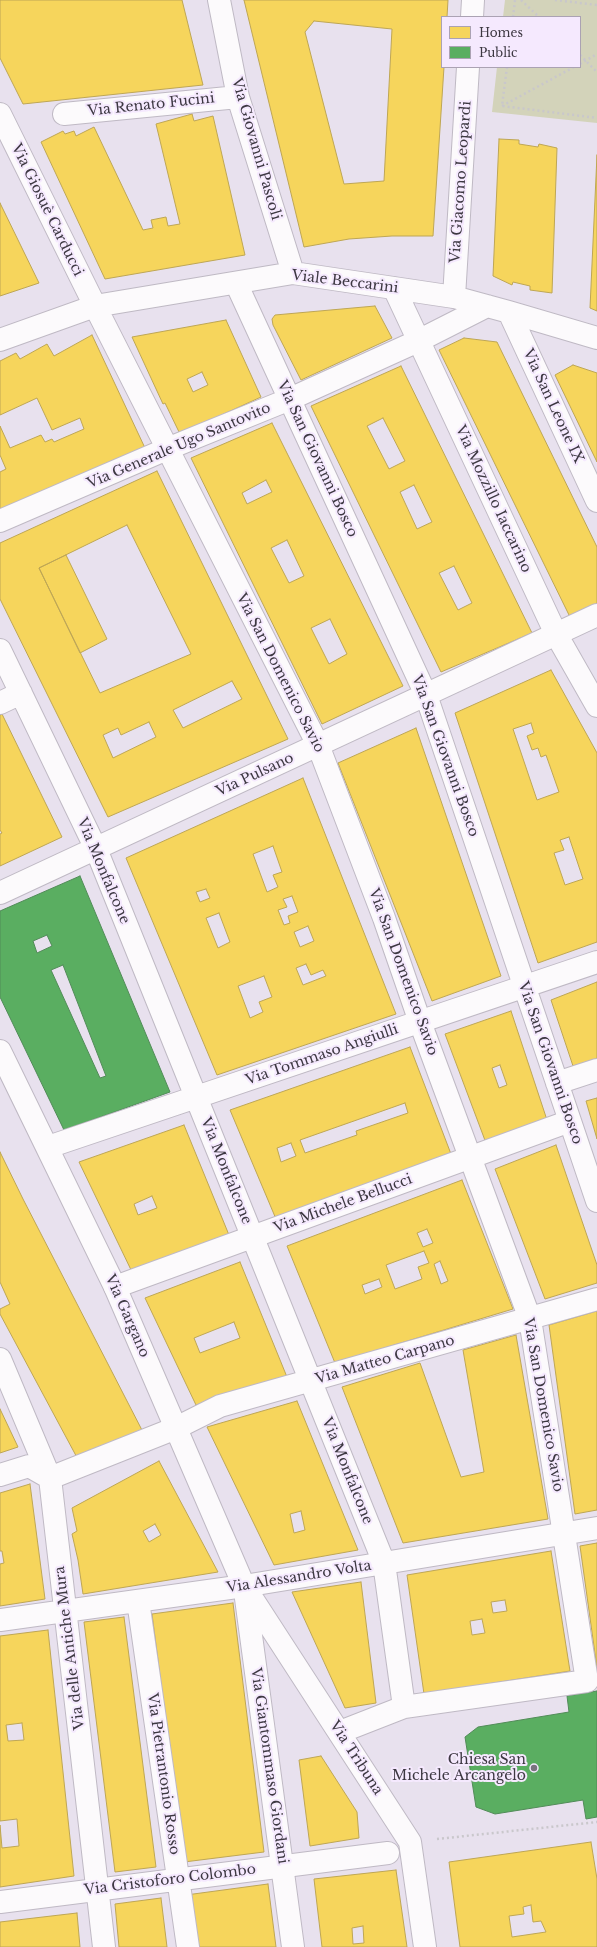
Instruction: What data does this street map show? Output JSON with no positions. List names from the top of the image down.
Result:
{
  "streets": {
    "street": [
      "Via Renato Fucini",
      "Via Giovanni Pascoli",
      "Via Giacomo Leopardi",
      "Via Giosuè Carducci",
      "Viale Beccarini",
      "Via San Leone IX",
      "Via Generale Ugo Santovito",
      "Via San Giovanni Bosco",
      "Via Mozzillo Iaccarino",
      "Via San Domenico Savio",
      "Via Pulsano",
      "Via Monfalcone",
      "Via Tommaso Angiulli",
      "Via Michele Bellucci",
      "Via Gargano",
      "Via Matteo Carpano",
      "Via Alessandro Volta",
      "Via delle Antiche Mura",
      "Via Tribuna",
      "Via Giantommaso Giordani",
      "Via Pietrantonio Rosso",
      "Via Cristoforo Colombo"
    ]
  },
  "crossings": [
    ["Via Renato Fucini", "Via Giovanni Pascoli"],
    ["Via Giovanni Pascoli", "Viale Beccarini"],
    ["Via Giacomo Leopardi", "Viale Beccarini"],
    ["Via Giosuè Carducci", "Viale Beccarini"],
    ["Via Giosuè Carducci", "Via San Domenico Savio"],
    ["Viale Beccarini", "Via San Leone IX"],
    ["Viale Beccarini", "Via Generale Ugo Santovito"],
    ["Viale Beccarini", "Via San Giovanni Bosco"],
    ["Viale Beccarini", "Via Mozzillo Iaccarino"],
    ["Viale Beccarini", "Via San Domenico Savio"],
    ["Via Generale Ugo Santovito", "Via San Giovanni Bosco"],
    ["Via Generale Ugo Santovito", "Via Mozzillo Iaccarino"],
    ["Via Generale Ugo Santovito", "Via San Domenico Savio"],
    ["Via San Giovanni Bosco", "Via Pulsano"],
    ["Via San Giovanni Bosco", "Via Tommaso Angiulli"],
    ["Via San Giovanni Bosco", "Via Michele Bellucci"],
    ["Via Mozzillo Iaccarino", "Via Pulsano"],
    ["Via San Domenico Savio", "Via Pulsano"],
    ["Via San Domenico Savio", "Via Monfalcone"],
    ["Via San Domenico Savio", "Via Tommaso Angiulli"],
    ["Via San Domenico Savio", "Via Michele Bellucci"],
    ["Via San Domenico Savio", "Via Matteo Carpano"],
    ["Via San Domenico Savio", "Via Alessandro Volta"],
    ["Via Pulsano", "Via Monfalcone"],
    ["Via Monfalcone", "Via Tommaso Angiulli"],
    ["Via Monfalcone", "Via Michele Bellucci"],
    ["Via Monfalcone", "Via Matteo Carpano"],
    ["Via Monfalcone", "Via Alessandro Volta"],
    ["Via Tommaso Angiulli", "Via Gargano"],
    ["Via Michele Bellucci", "Via Gargano"],
    ["Via Gargano", "Via Matteo Carpano"],
    ["Via Gargano", "Via Alessandro Volta"],
    ["Via Gargano", "Via Tribuna"],
    ["Via Gargano", "Via Giantommaso Giordani"],
    ["Via Matteo Carpano", "Via delle Antiche Mura"],
    ["Via Alessandro Volta", "Via delle Antiche Mura"],
    ["Via Alessandro Volta", "Via Tribuna"],
    ["Via Alessandro Volta", "Via Giantommaso Giordani"],
    ["Via Alessandro Volta", "Via Pietrantonio Rosso"],
    ["Via delle Antiche Mura", "Via Cristoforo Colombo"],
    ["Via Tribuna", "Via Giantommaso Giordani"],
    ["Via Giantommaso Giordani", "Via Cristoforo Colombo"],
    ["Via Pietrantonio Rosso", "Via Cristoforo Colombo"]
  ],
  "places": ["Chiesa San Michele Arcangelo"],
  "legend": ["Homes", "Public"]
}
